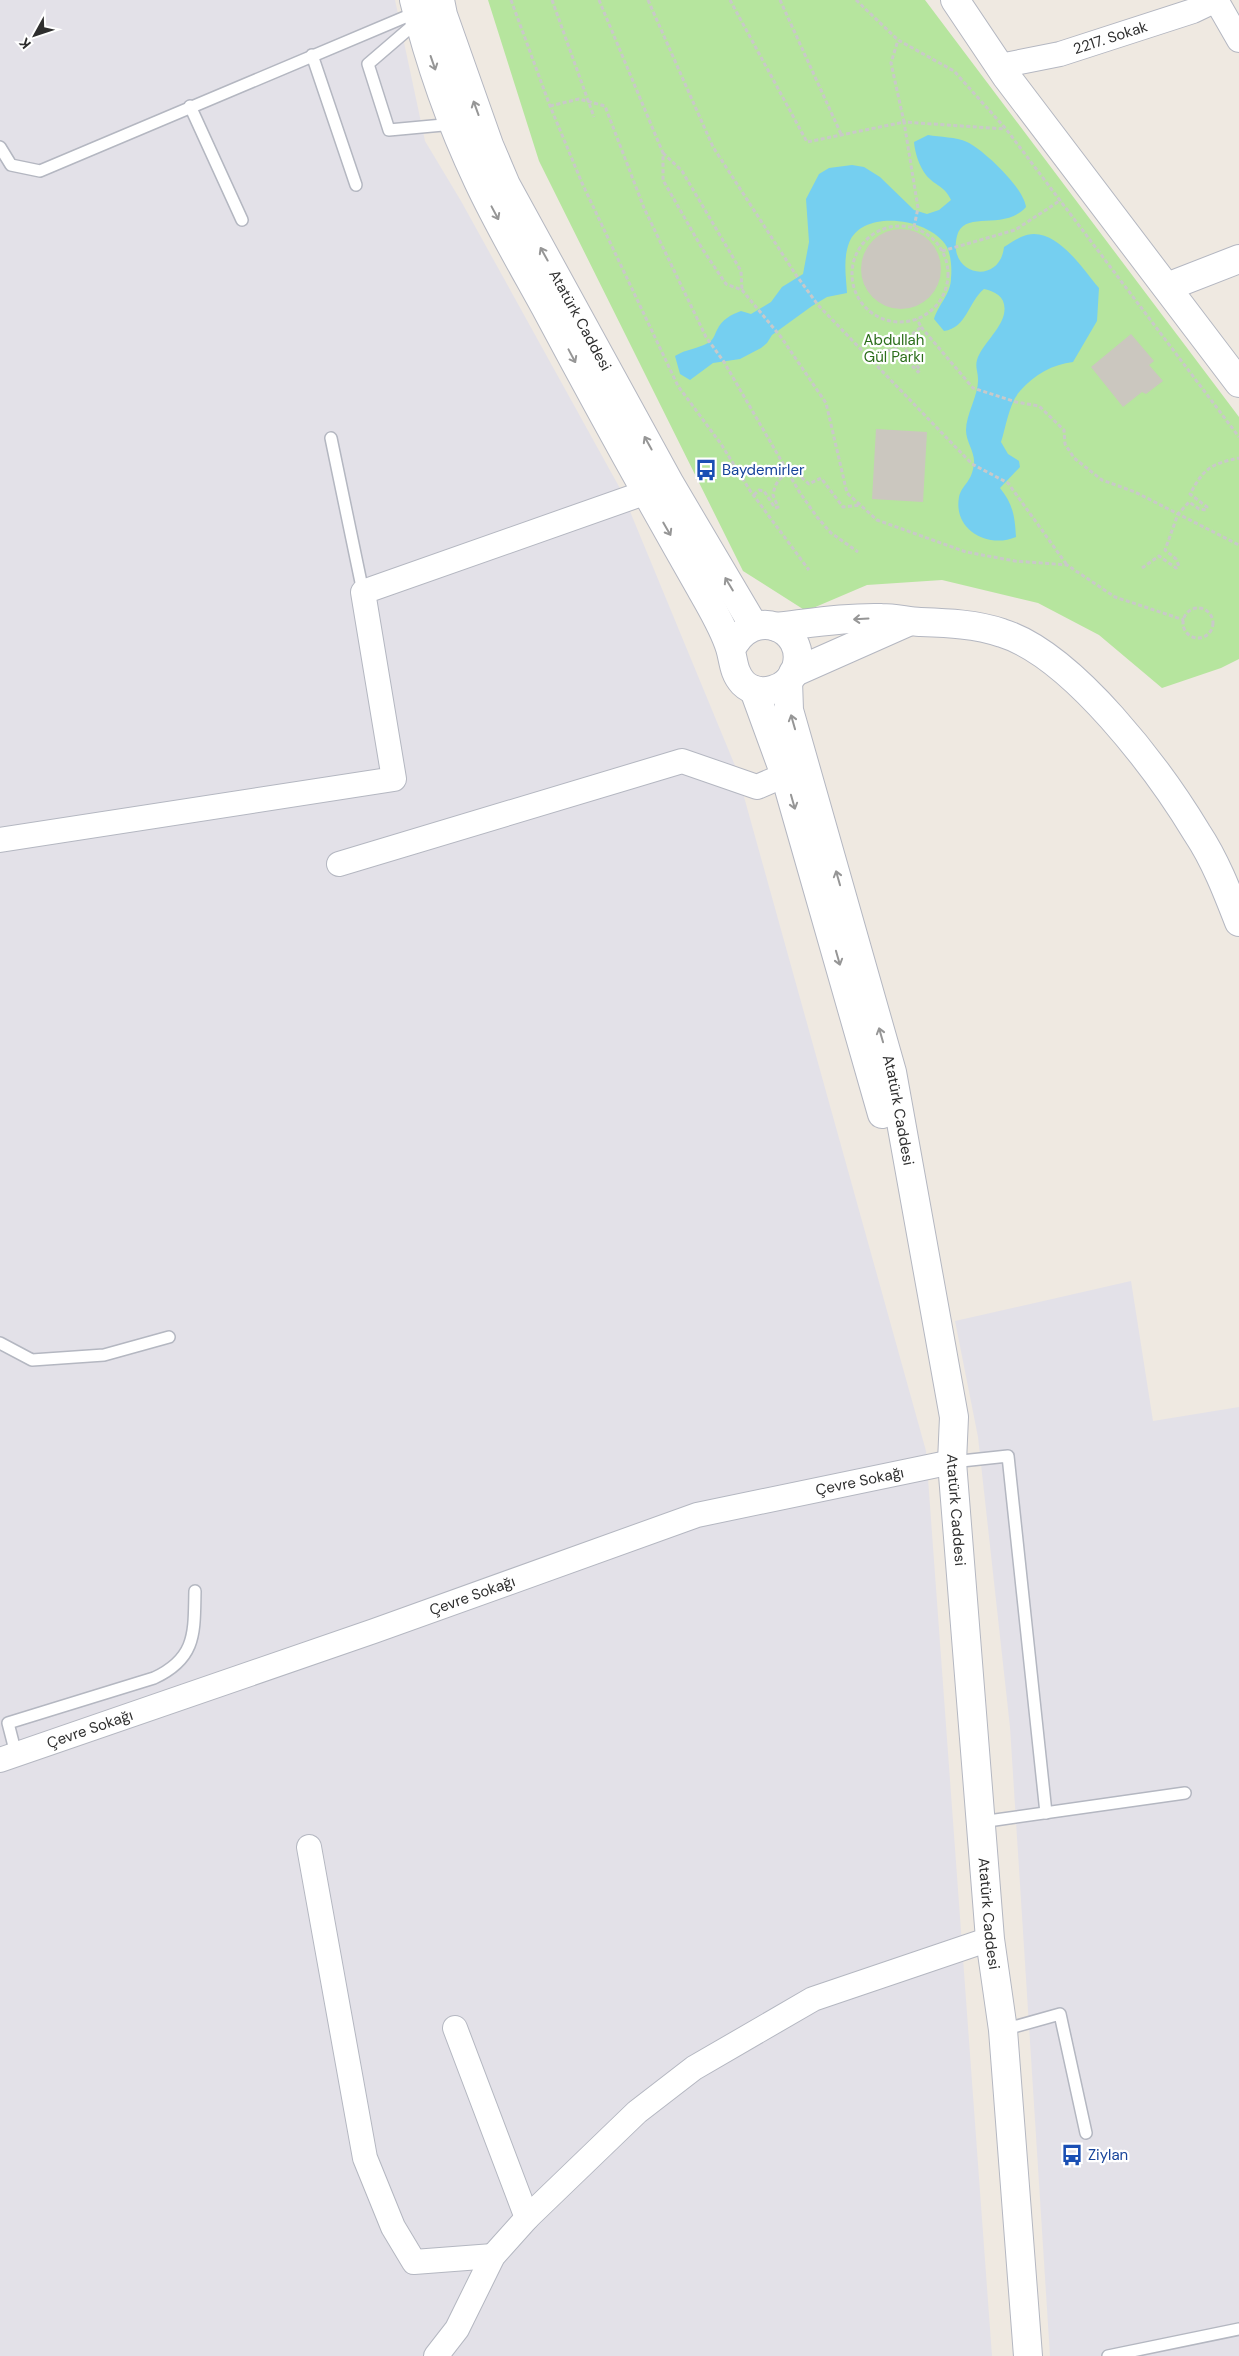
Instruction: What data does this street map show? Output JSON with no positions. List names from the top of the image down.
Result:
{
  "streets": {
    "main road": ["Atatürk Caddesi"],
    "street": ["2217. Sokak", "Çevre Sokağı"]
  },
  "crossings": [
    ["Atatürk Caddesi", "Çevre Sokağı"]
  ],
  "parks": ["Abdullah Gül Parkı"],
  "places": {
    "bus stop": ["Baydemirler", "Ziylan"]
  },
  "north": "bottom left"
}
